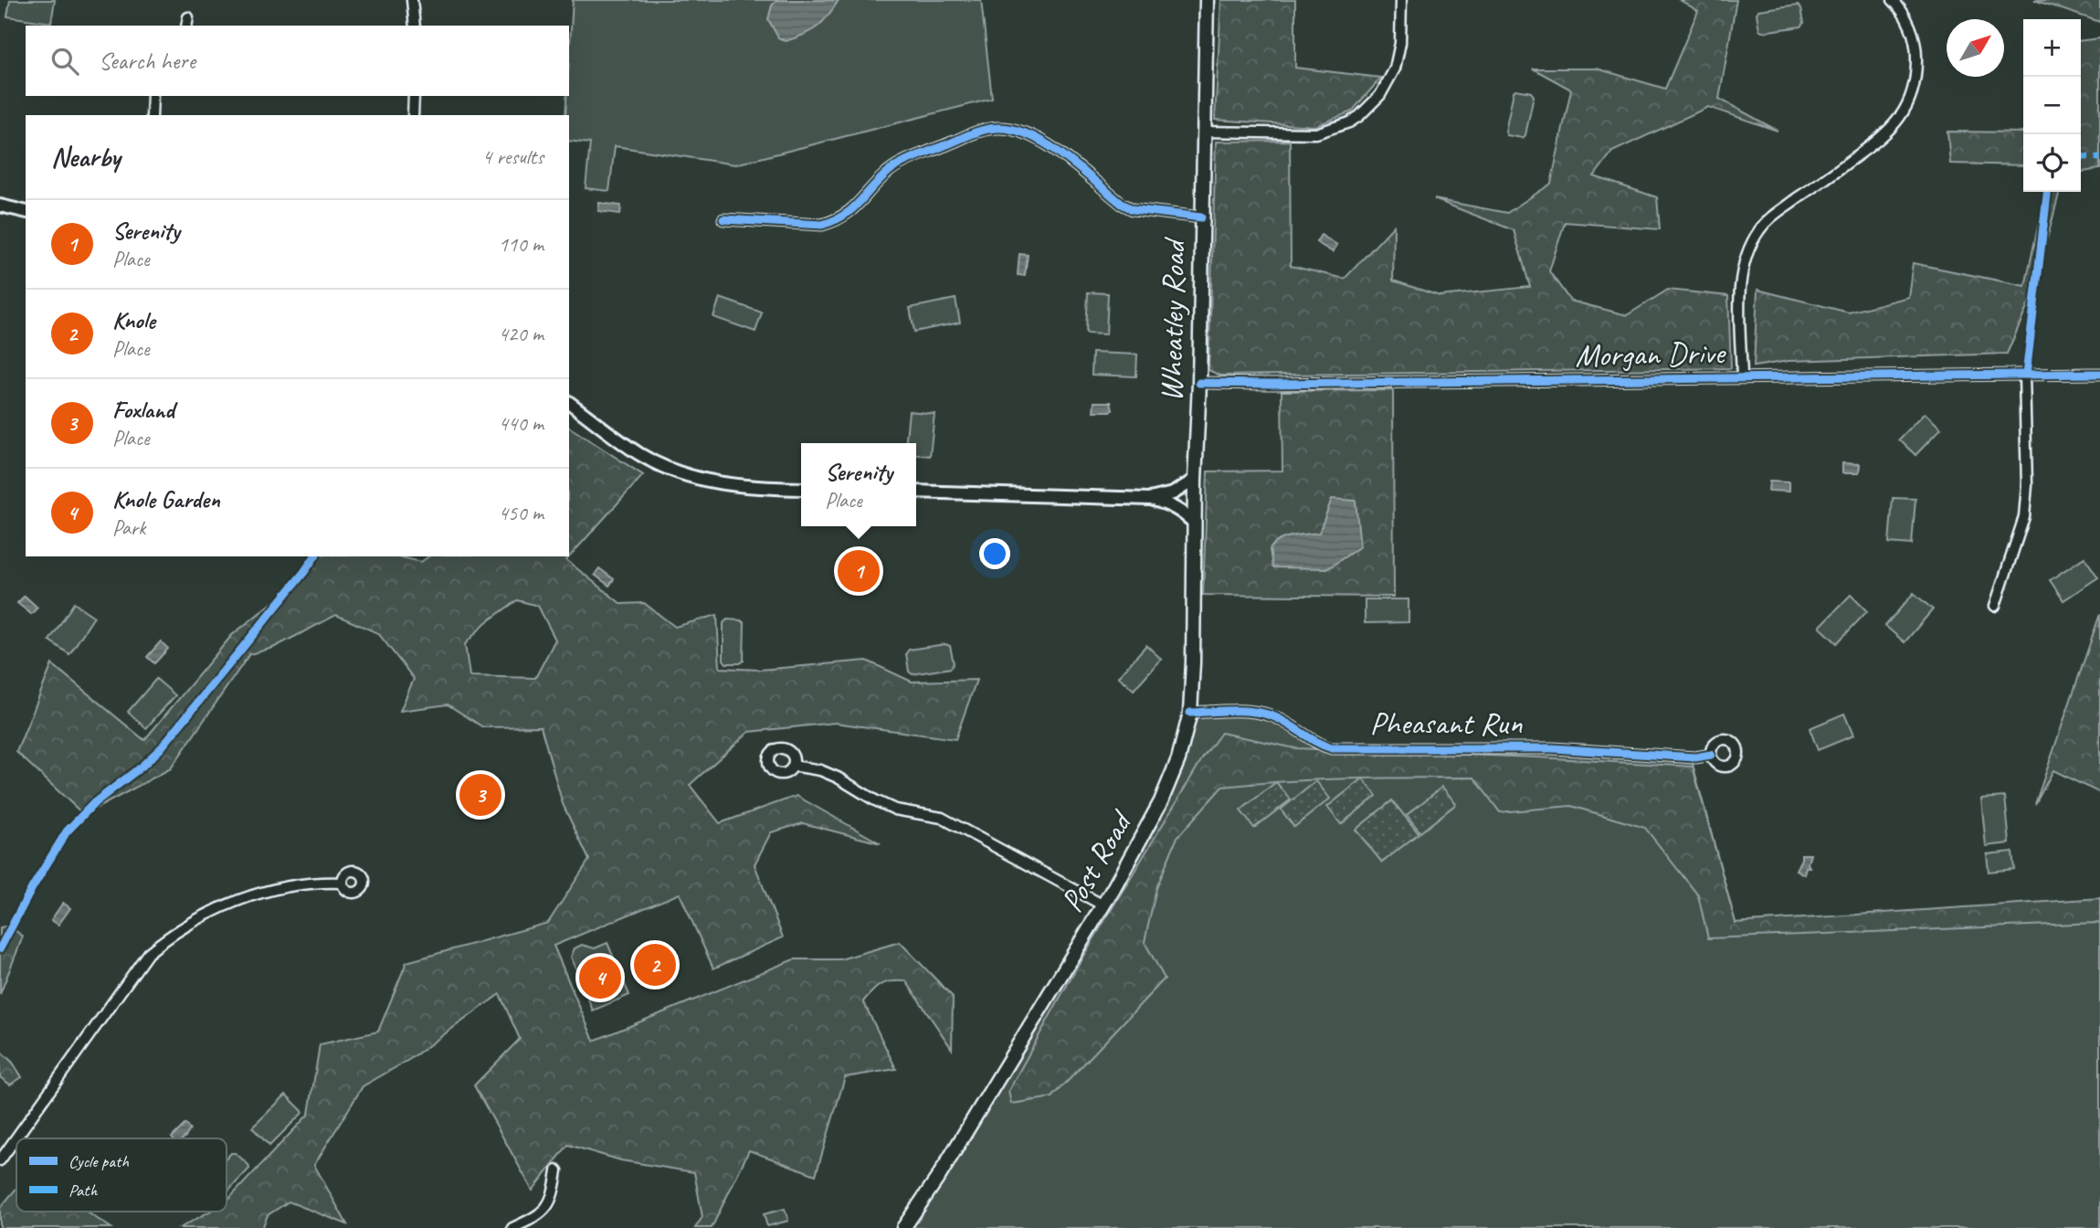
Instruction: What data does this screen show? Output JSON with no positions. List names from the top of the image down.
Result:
{
  "streets": {
    "main road": ["Wheatley Road", "Post Road"],
    "street": ["Morgan Drive", "Pheasant Run"]
  },
  "crossings": [
    ["Wheatley Road", "Morgan Drive"],
    ["Wheatley Road", "Post Road"],
    ["Pheasant Run", "Post Road"]
  ],
  "legend": ["Cycle path", "Path"],
  "north": "top right",
  "page": {
    "map_buttons": ["+", "−"],
    "search": "Search here",
    "heading": ["Nearby", "4 results"],
    "list": [
      {
        "mark": "1",
        "name": "Serenity",
        "note": "Place",
        "value": "110 m"
      },
      {
        "mark": "2",
        "name": "Knole",
        "note": "Place",
        "value": "420 m"
      },
      {
        "mark": "3",
        "name": "Foxland",
        "note": "Place",
        "value": "440 m"
      },
      {
        "mark": "4",
        "name": "Knole Garden",
        "note": "Park",
        "value": "450 m"
      }
    ],
    "popup": ["Serenity", "Place"],
    "pins": [
      "1",
      "3",
      "2",
      "4"
    ]
  }
}
